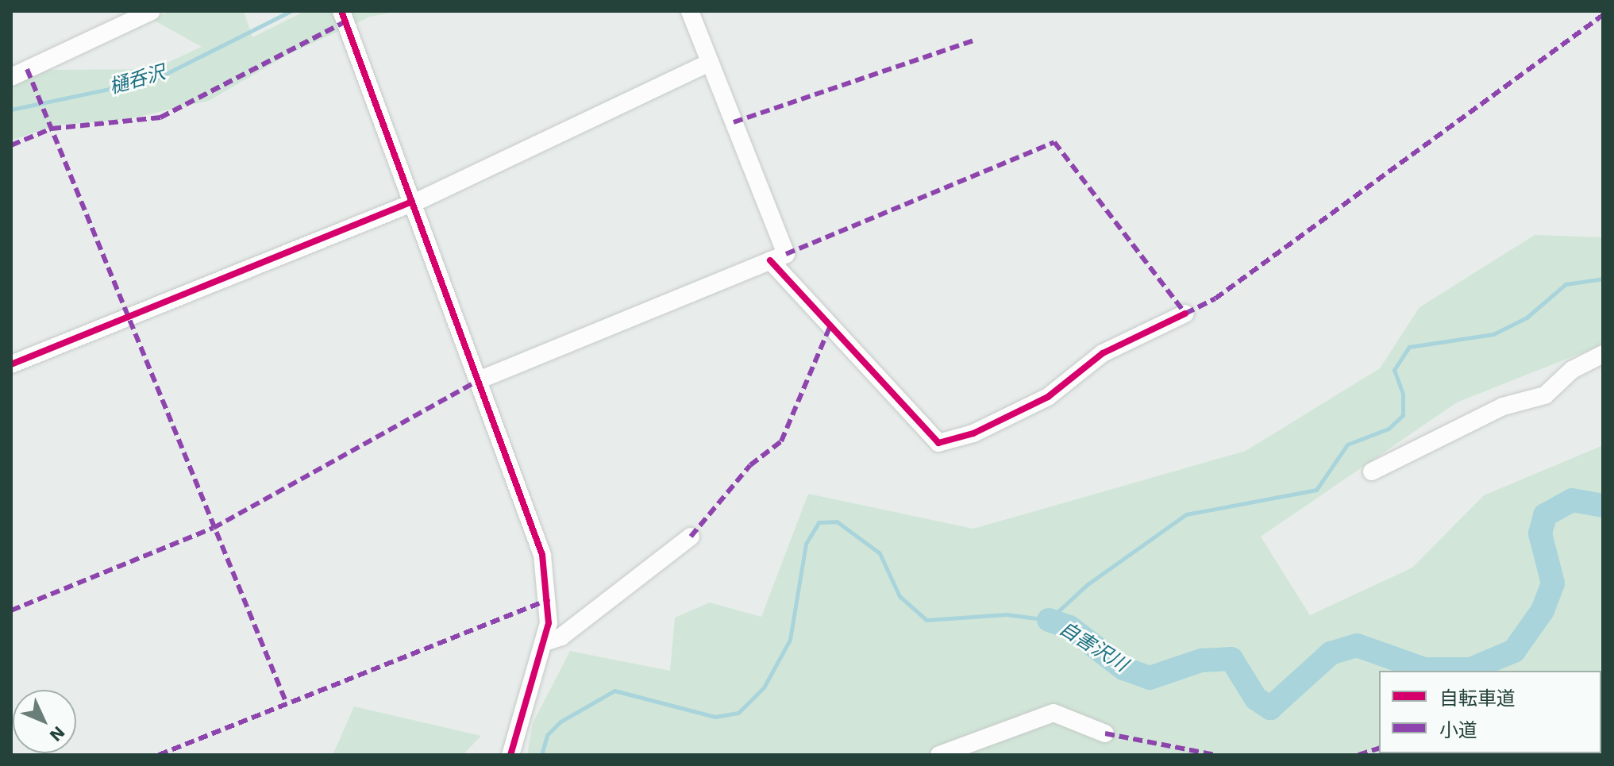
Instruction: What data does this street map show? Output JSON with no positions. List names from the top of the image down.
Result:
{
  "water": ["樋呑沢", "自害沢川"],
  "legend": ["自転車道", "小道"],
  "north": "bottom right"
}
